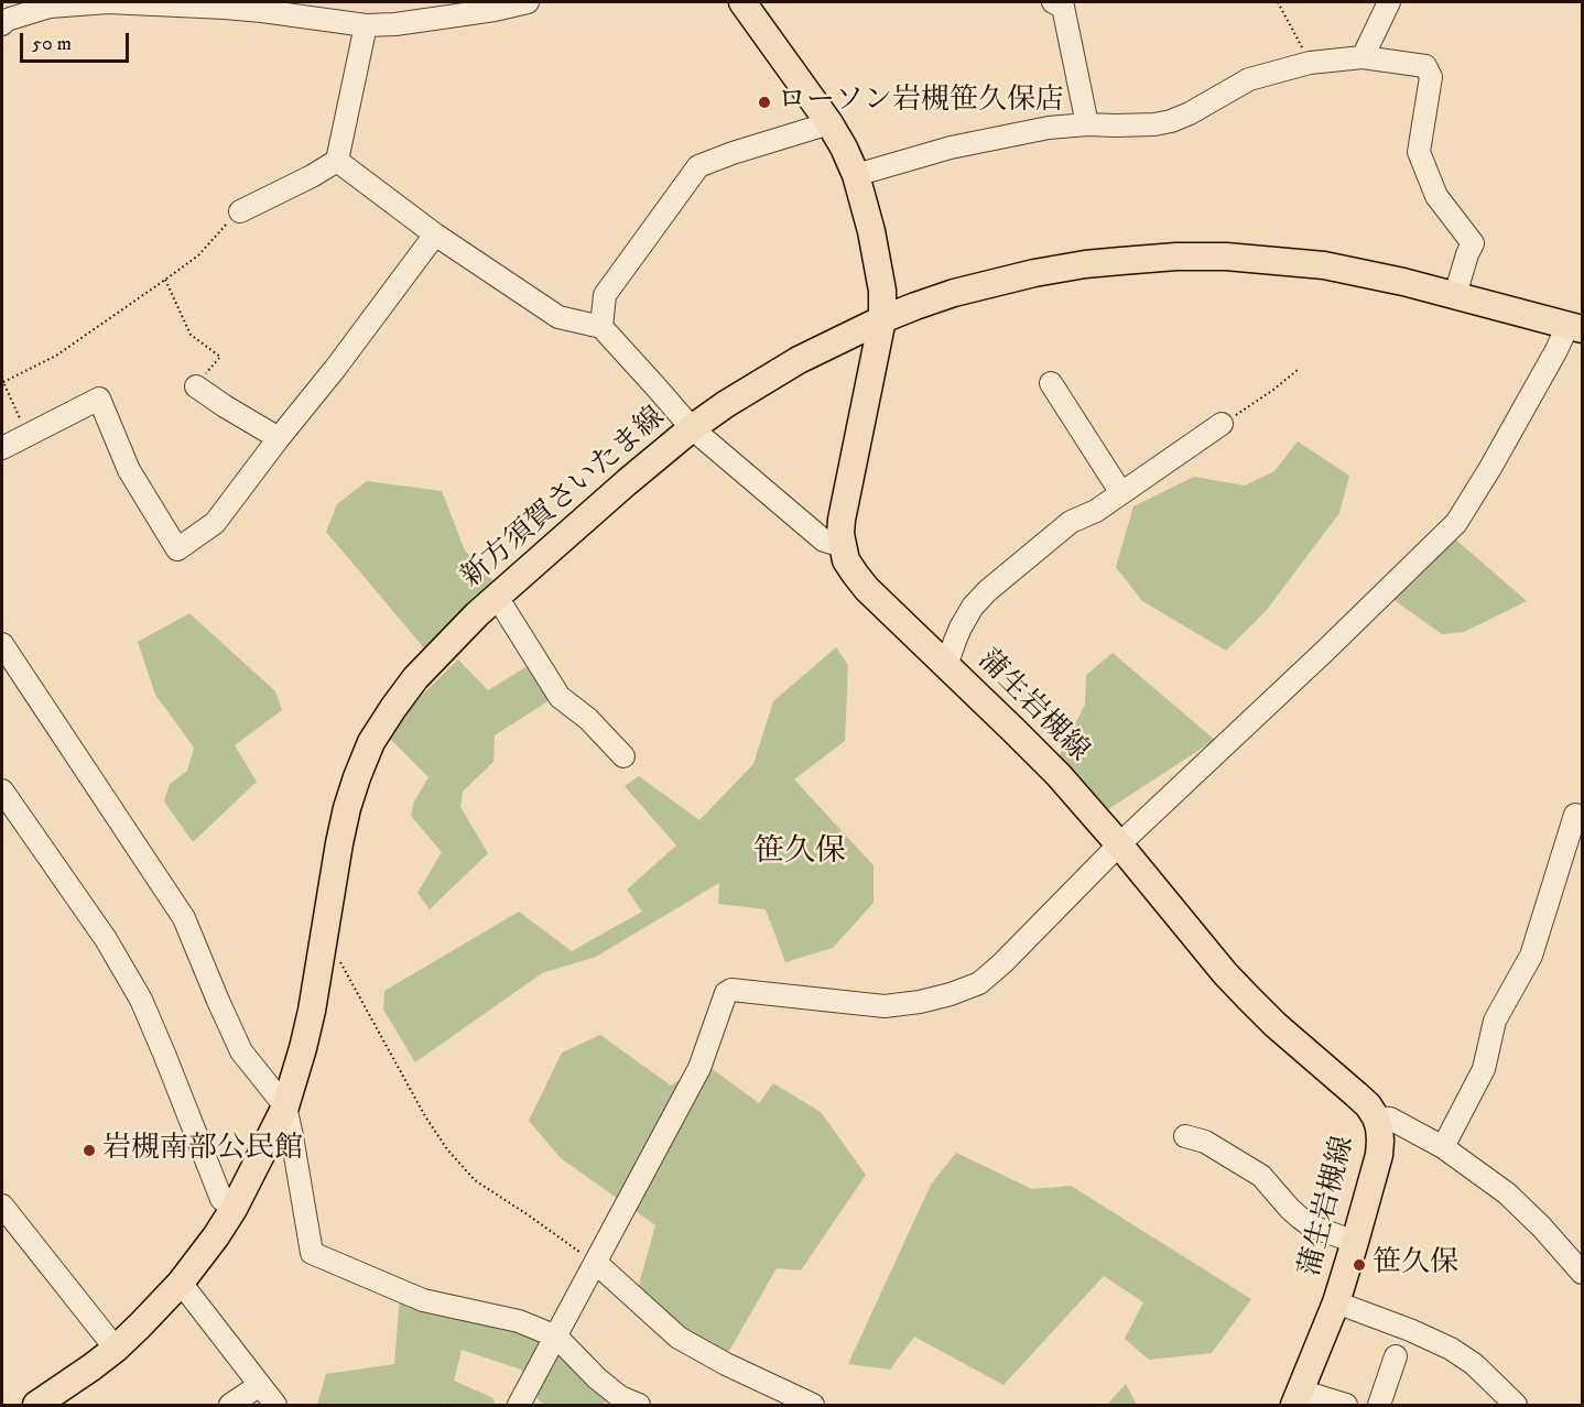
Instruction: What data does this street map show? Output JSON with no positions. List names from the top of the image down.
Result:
{
  "streets": {
    "main road": ["新方須賀さいたま線", "蒲生岩槻線"]
  },
  "crossings": [
    ["新方須賀さいたま線", "蒲生岩槻線"]
  ],
  "districts": ["笹久保"],
  "places": ["ローソン岩槻笹久保店", "岩槻南部公民館", "笹久保"],
  "scale_bar": "50 m"
}
